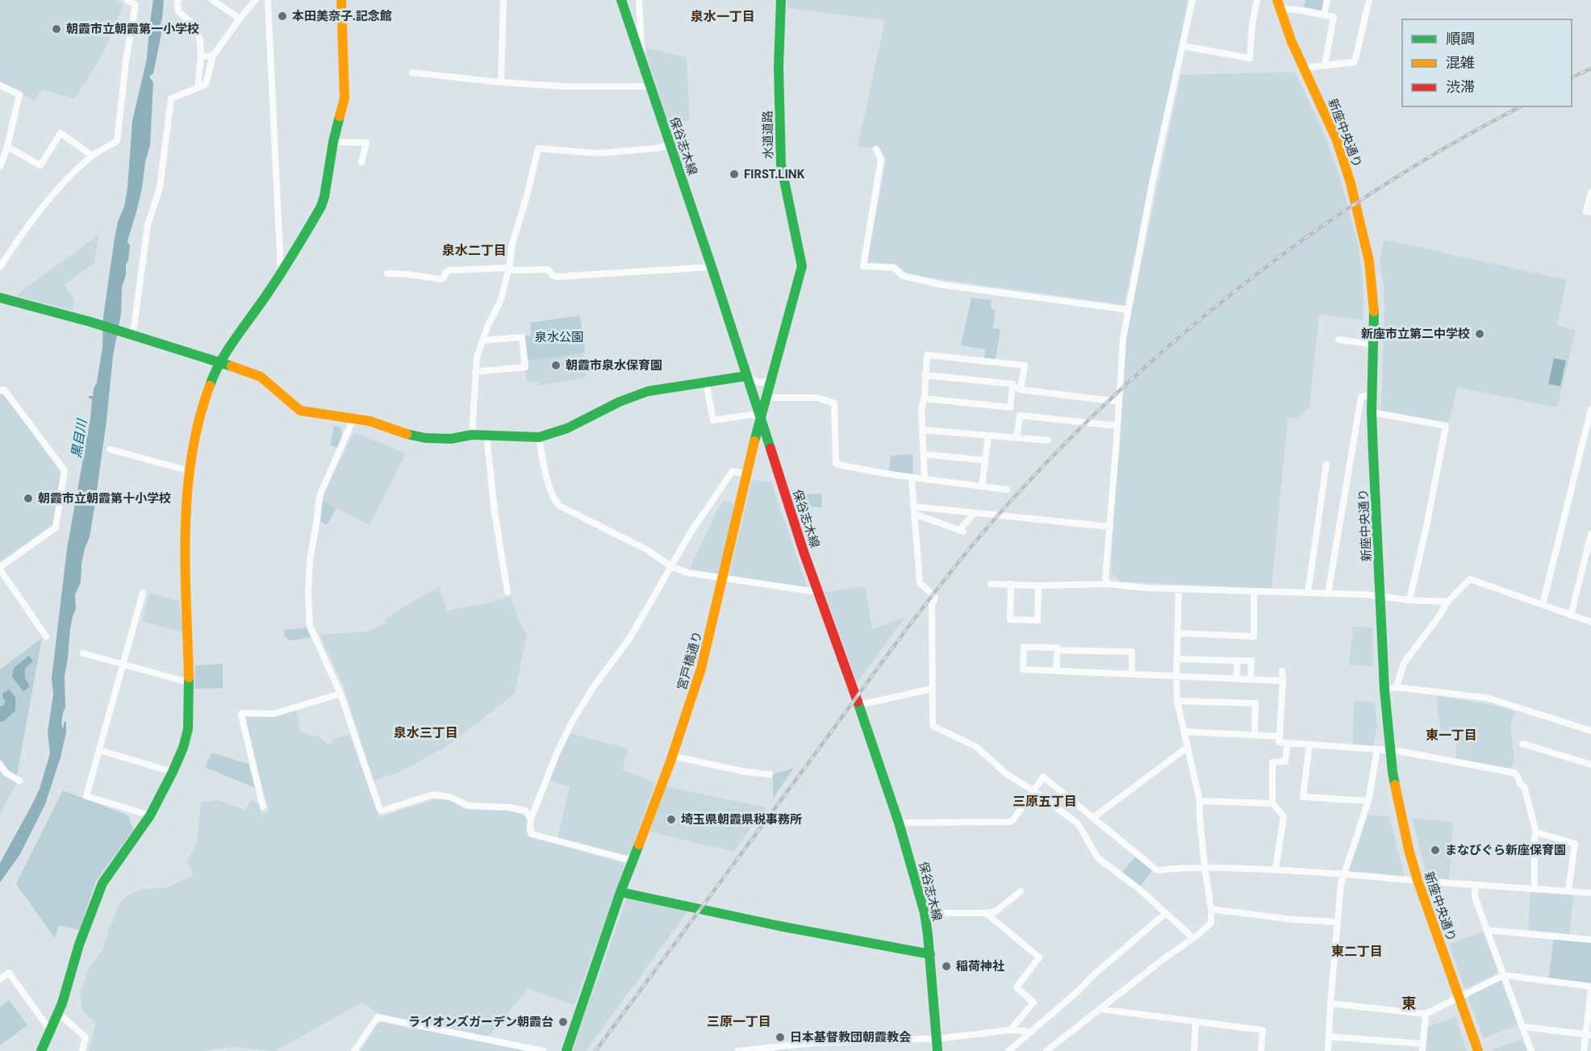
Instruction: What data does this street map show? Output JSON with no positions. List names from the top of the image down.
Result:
{
  "streets": {
    "street": [
      "新座中央通り",
      "水道道路",
      "保谷志木線",
      "宮戸橋通り"
    ]
  },
  "crossings": [
    ["水道道路", "宮戸橋通り"],
    ["保谷志木線", "宮戸橋通り"]
  ],
  "districts": [
    "泉水一丁目",
    "泉水二丁目",
    "泉水三丁目",
    "東一丁目",
    "三原五丁目",
    "東二丁目",
    "東",
    "三原一丁目"
  ],
  "water": ["黒目川"],
  "parks": ["泉水公園"],
  "places": [
    "本田美奈子.記念館",
    "朝霞市立朝霞第一小学校",
    "FIRST.LINK",
    "新座市立第二中学校",
    "朝霞市泉水保育園",
    "朝霞市立朝霞第十小学校",
    "埼玉県朝霞県税事務所",
    "まなびぐら新座保育園",
    "稲荷神社",
    "ライオンズガーデン朝霞台",
    "日本基督教団朝霞教会"
  ],
  "legend": ["順調", "混雑", "渋滞"]
}
